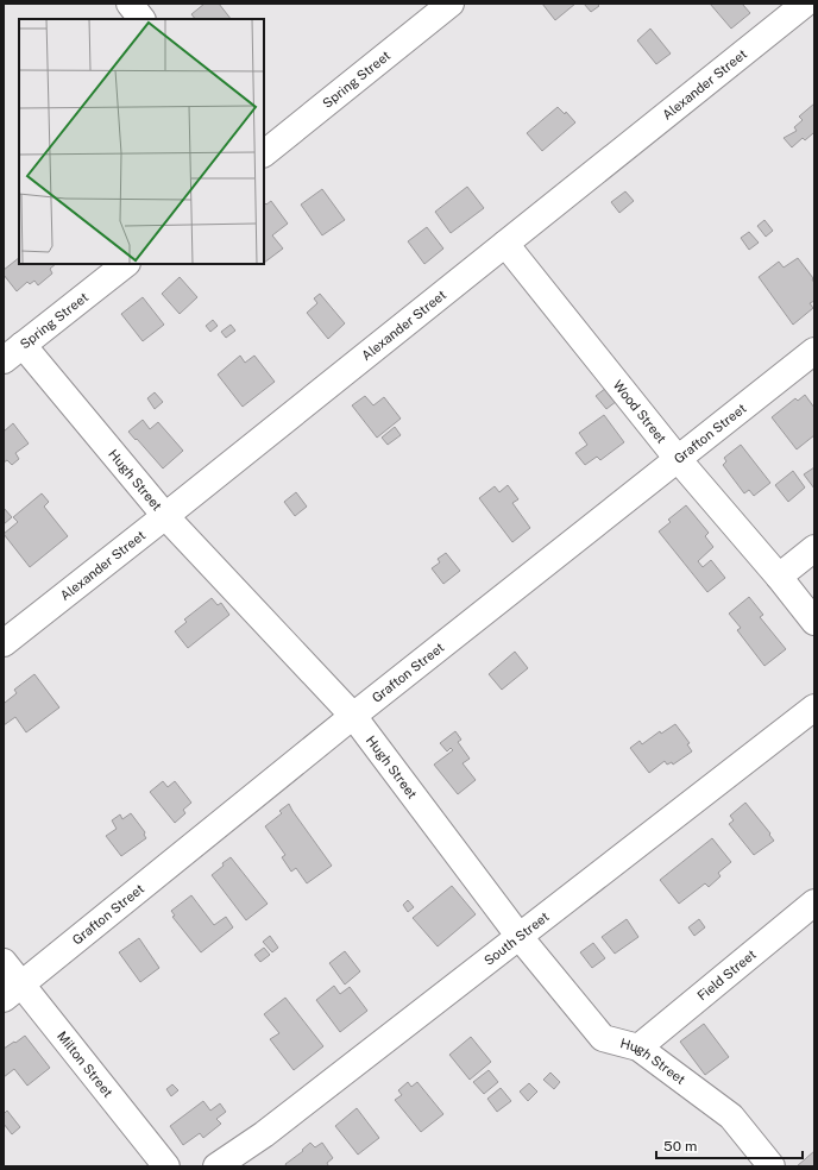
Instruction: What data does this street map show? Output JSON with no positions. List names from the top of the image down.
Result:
{
  "streets": {
    "street": [
      "Spring Street",
      "Alexander Street",
      "Wood Street",
      "Grafton Street",
      "Hugh Street",
      "South Street",
      "Field Street",
      "Milton Street"
    ]
  },
  "crossings": [
    ["Spring Street", "Hugh Street"],
    ["Alexander Street", "Wood Street"],
    ["Alexander Street", "Hugh Street"],
    ["Wood Street", "Grafton Street"],
    ["Grafton Street", "Hugh Street"],
    ["Grafton Street", "Milton Street"],
    ["Hugh Street", "South Street"],
    ["Hugh Street", "Field Street"]
  ],
  "scale_bar": "50 m"
}
